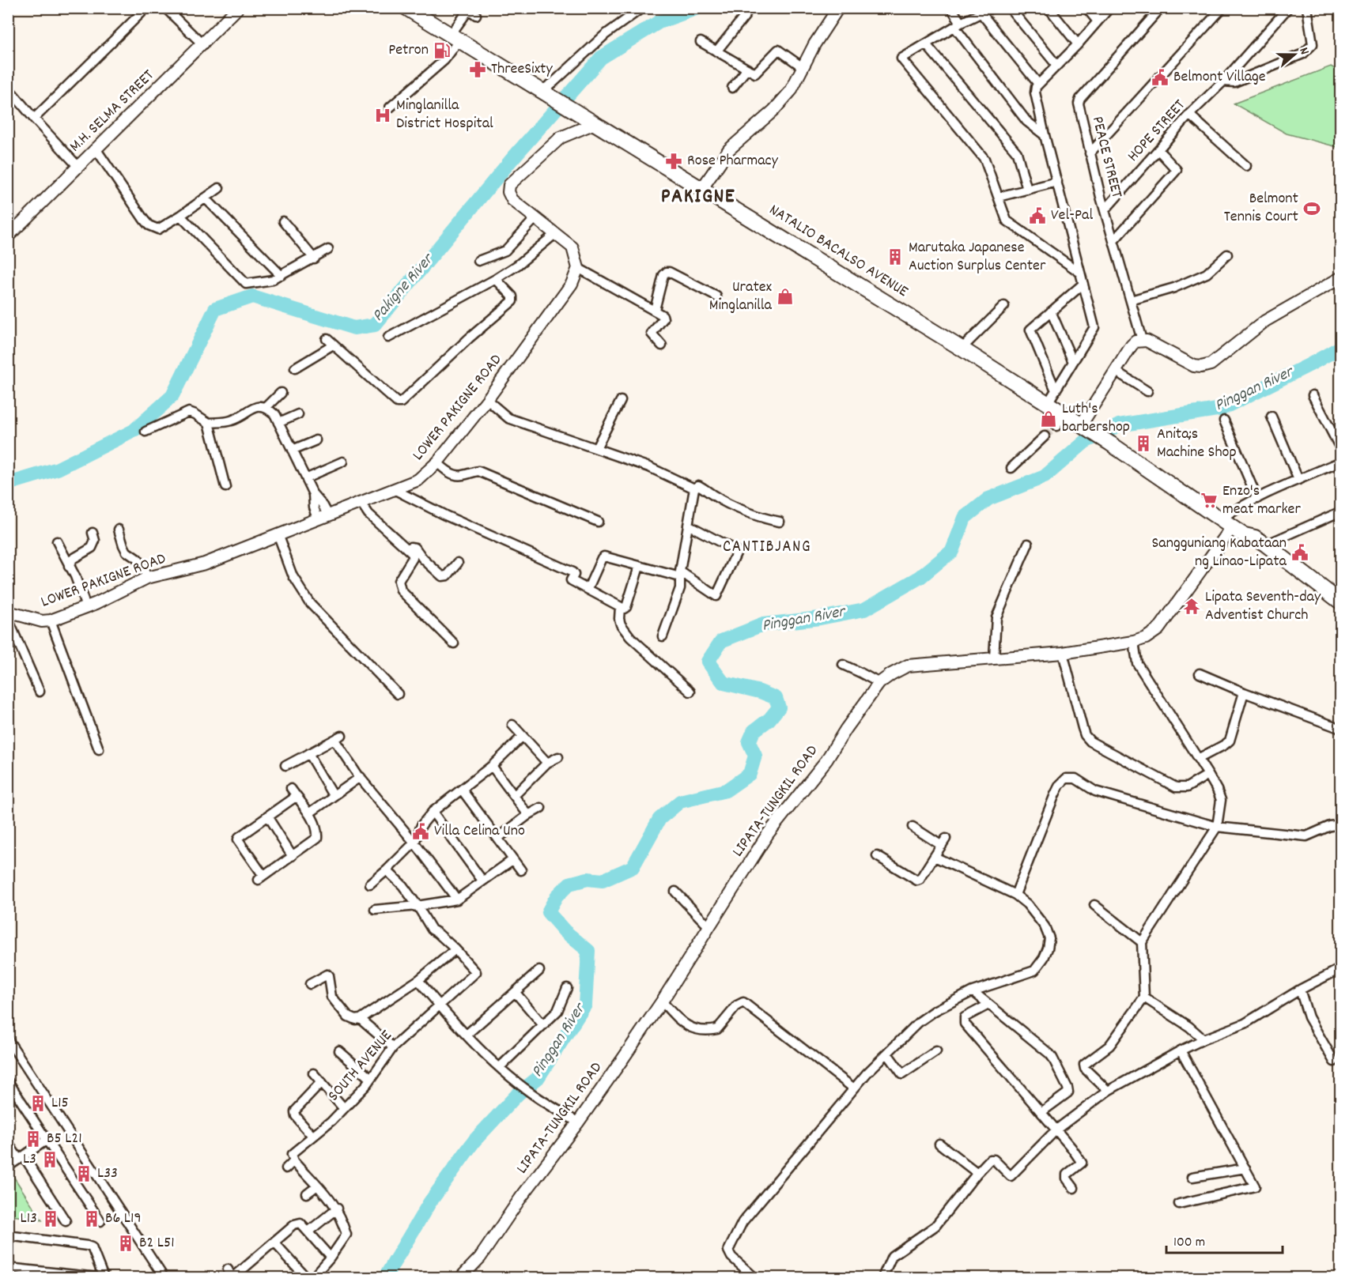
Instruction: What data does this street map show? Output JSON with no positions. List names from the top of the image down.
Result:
{
  "streets": {
    "highway": ["NATALIO BACALSO AVENUE"],
    "street": [
      "M.H. SELMA STREET",
      "HOPE STREET",
      "PEACE STREET",
      "LOWER PAKIGNE ROAD",
      "LIPATA-TUNGKIL ROAD",
      "SOUTH AVENUE"
    ]
  },
  "crossings": [
    ["HOPE STREET", "PEACE STREET"],
    ["NATALIO BACALSO AVENUE", "LIPATA-TUNGKIL ROAD"]
  ],
  "districts": ["PAKIGNE", "CANTIBJANG"],
  "water": ["Pakigne River", "Pinggan River"],
  "places": {
    "fuel station": ["Petron"],
    "pharmacy": ["ThreeSixty", "Rose Pharmacy"],
    "public building": [
      "Belmont Village",
      "Vel-Pal",
      "Sangguniang Kabataan ng Linao-Lipata",
      "Villa Celina Uno"
    ],
    "hospital": ["Minglanilla District Hospital"],
    "sports": ["Belmont Tennis Court"],
    "building": [
      "Marutaka Japanese Auction Surplus Center",
      "Anita;s Machine Shop",
      "L15",
      "B5 L21",
      "L3",
      "L33",
      "L13",
      "B6 L19",
      "B2 L51"
    ],
    "shop": ["Uratex Minglanilla", "Luth's barbershop"],
    "supermarket": ["Enzo's meat marker"],
    "temple": ["Lipata Seventh-day Adventist Church"]
  },
  "scale_bar": "100 m",
  "north": "right"
}
